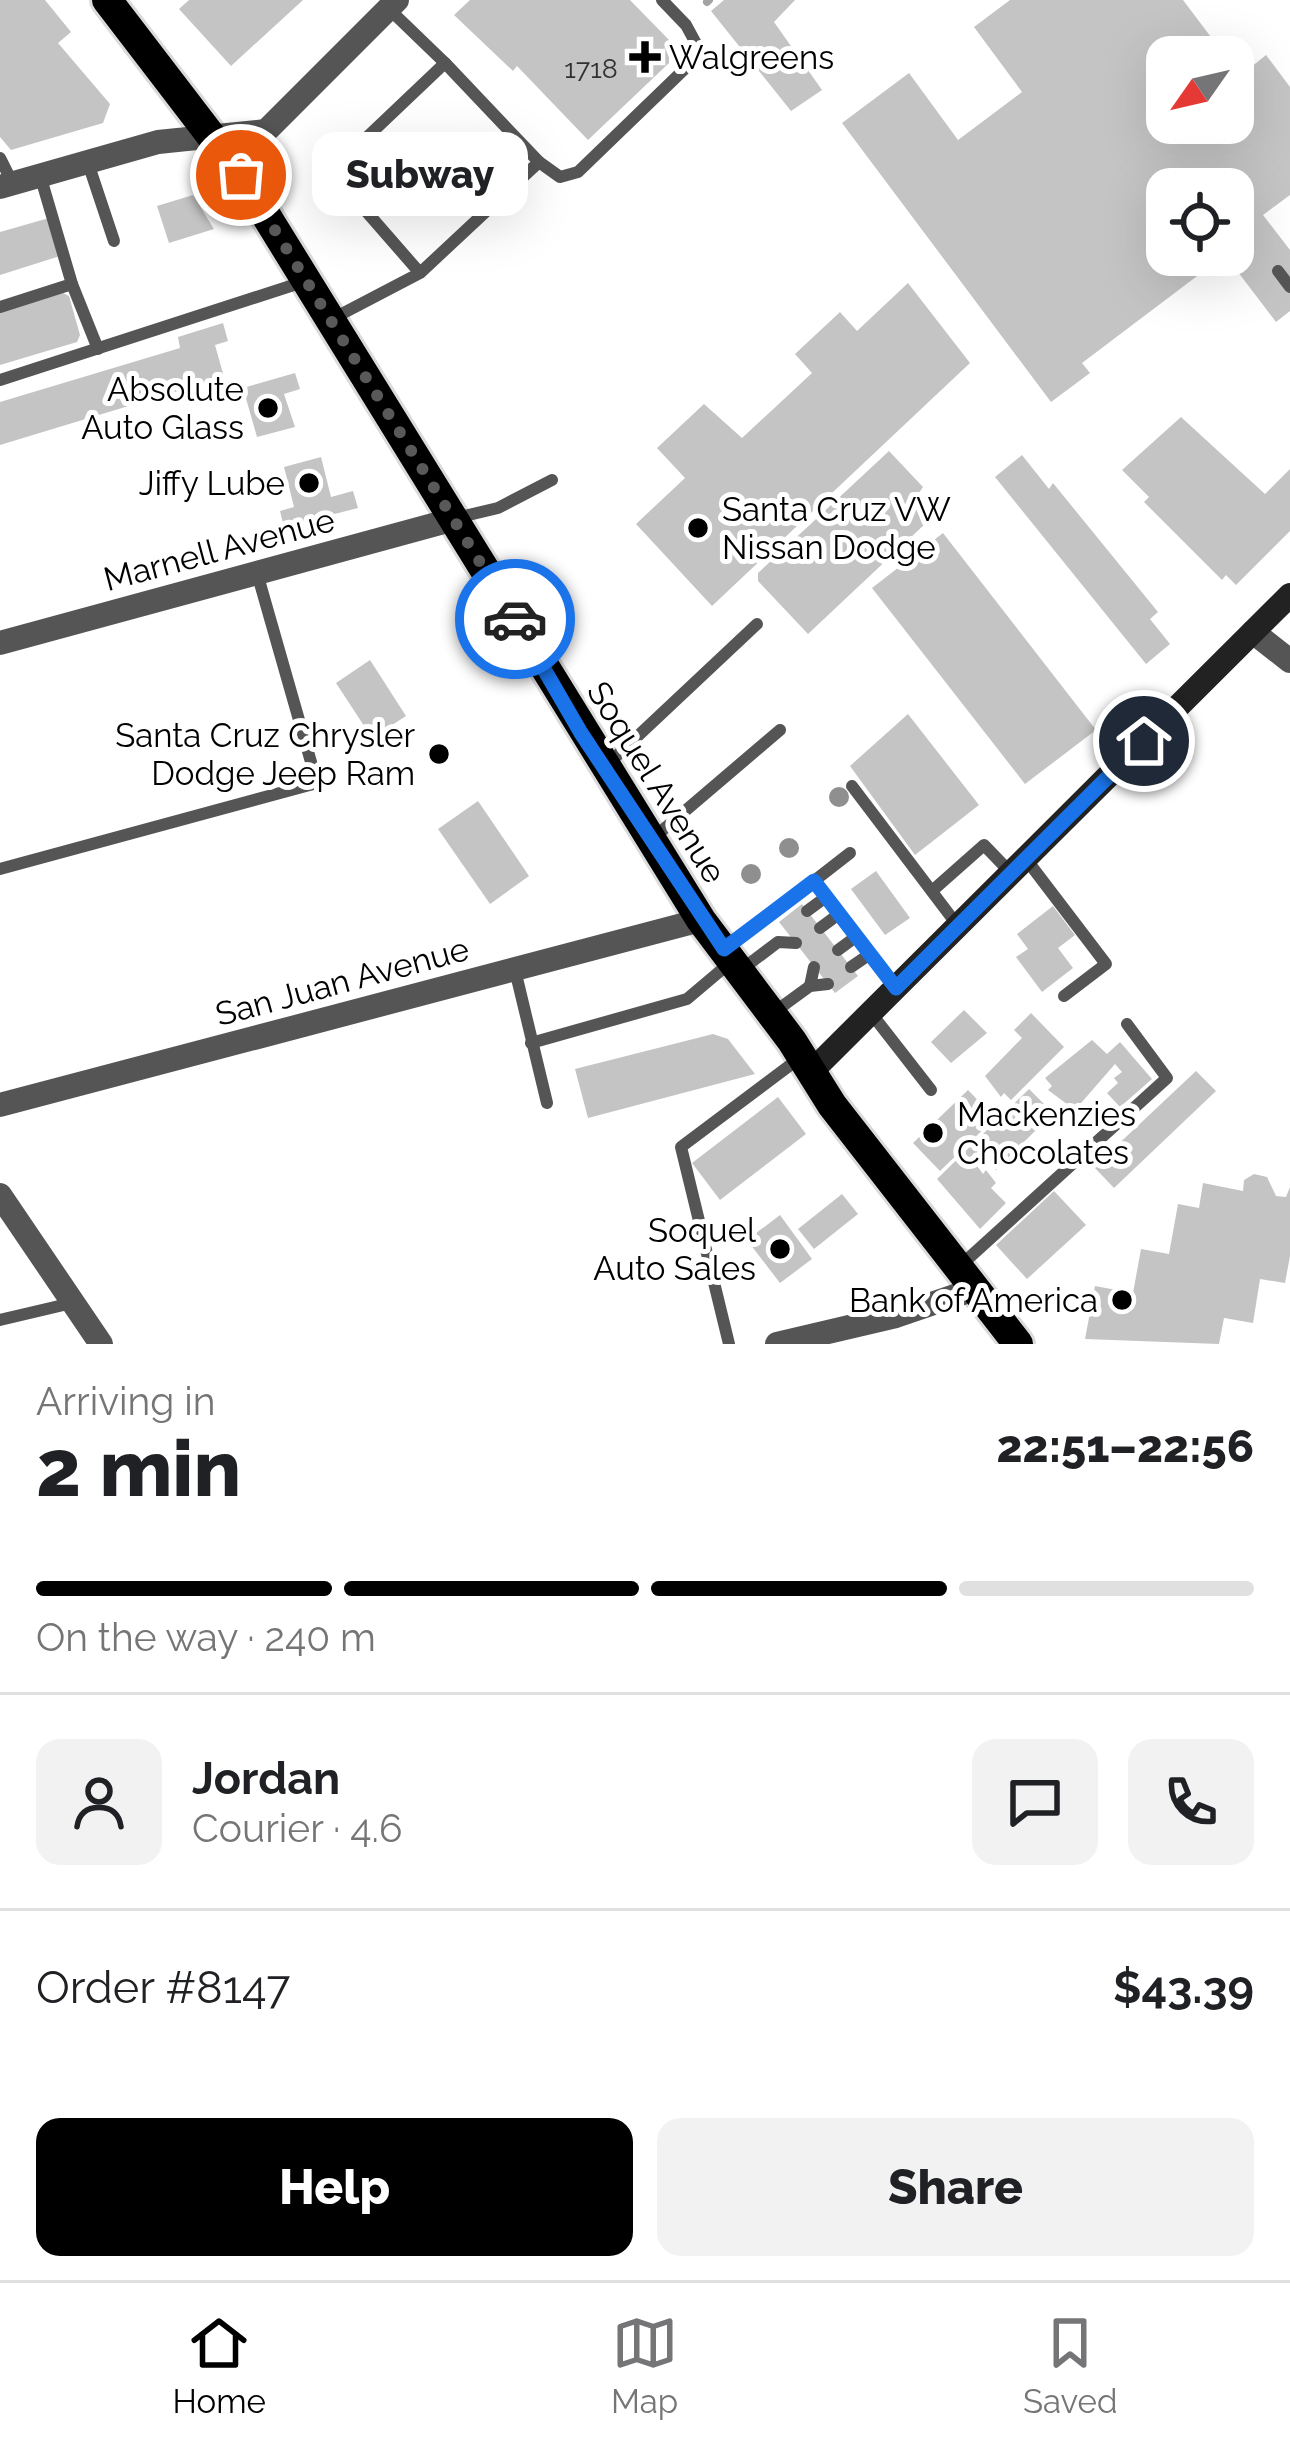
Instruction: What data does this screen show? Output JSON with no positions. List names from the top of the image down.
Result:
{
  "streets": {
    "main road": ["Soquel Avenue"],
    "street": ["Marnell Avenue", "San Juan Avenue"]
  },
  "crossings": [
    ["Marnell Avenue", "Soquel Avenue"],
    ["Soquel Avenue", "San Juan Avenue"]
  ],
  "places": {
    "health": ["Walgreens"],
    "other": [
      "Subway",
      "Absolute Auto Glass",
      "Jiffy Lube",
      "Santa Cruz VW Nissan Dodge",
      "Santa Cruz Chrysler Dodge Jeep Ram",
      "Mackenzies Chocolates",
      "Soquel Auto Sales",
      "Bank of America"
    ]
  },
  "house_numbers": ["1718"],
  "north": "bottom left",
  "page": {
    "bubble": "Subway",
    "heading": ["2 min", "Arriving in", "22:51–22:56"],
    "panel": [
      "Jordan",
      "Courier · 4.6",
      "Order #8147",
      "$43.39"
    ],
    "bar": "On the way · 240 m",
    "buttons": ["Help", "Share"],
    "tabs": ["Home", "Map", "Saved"]
  }
}
